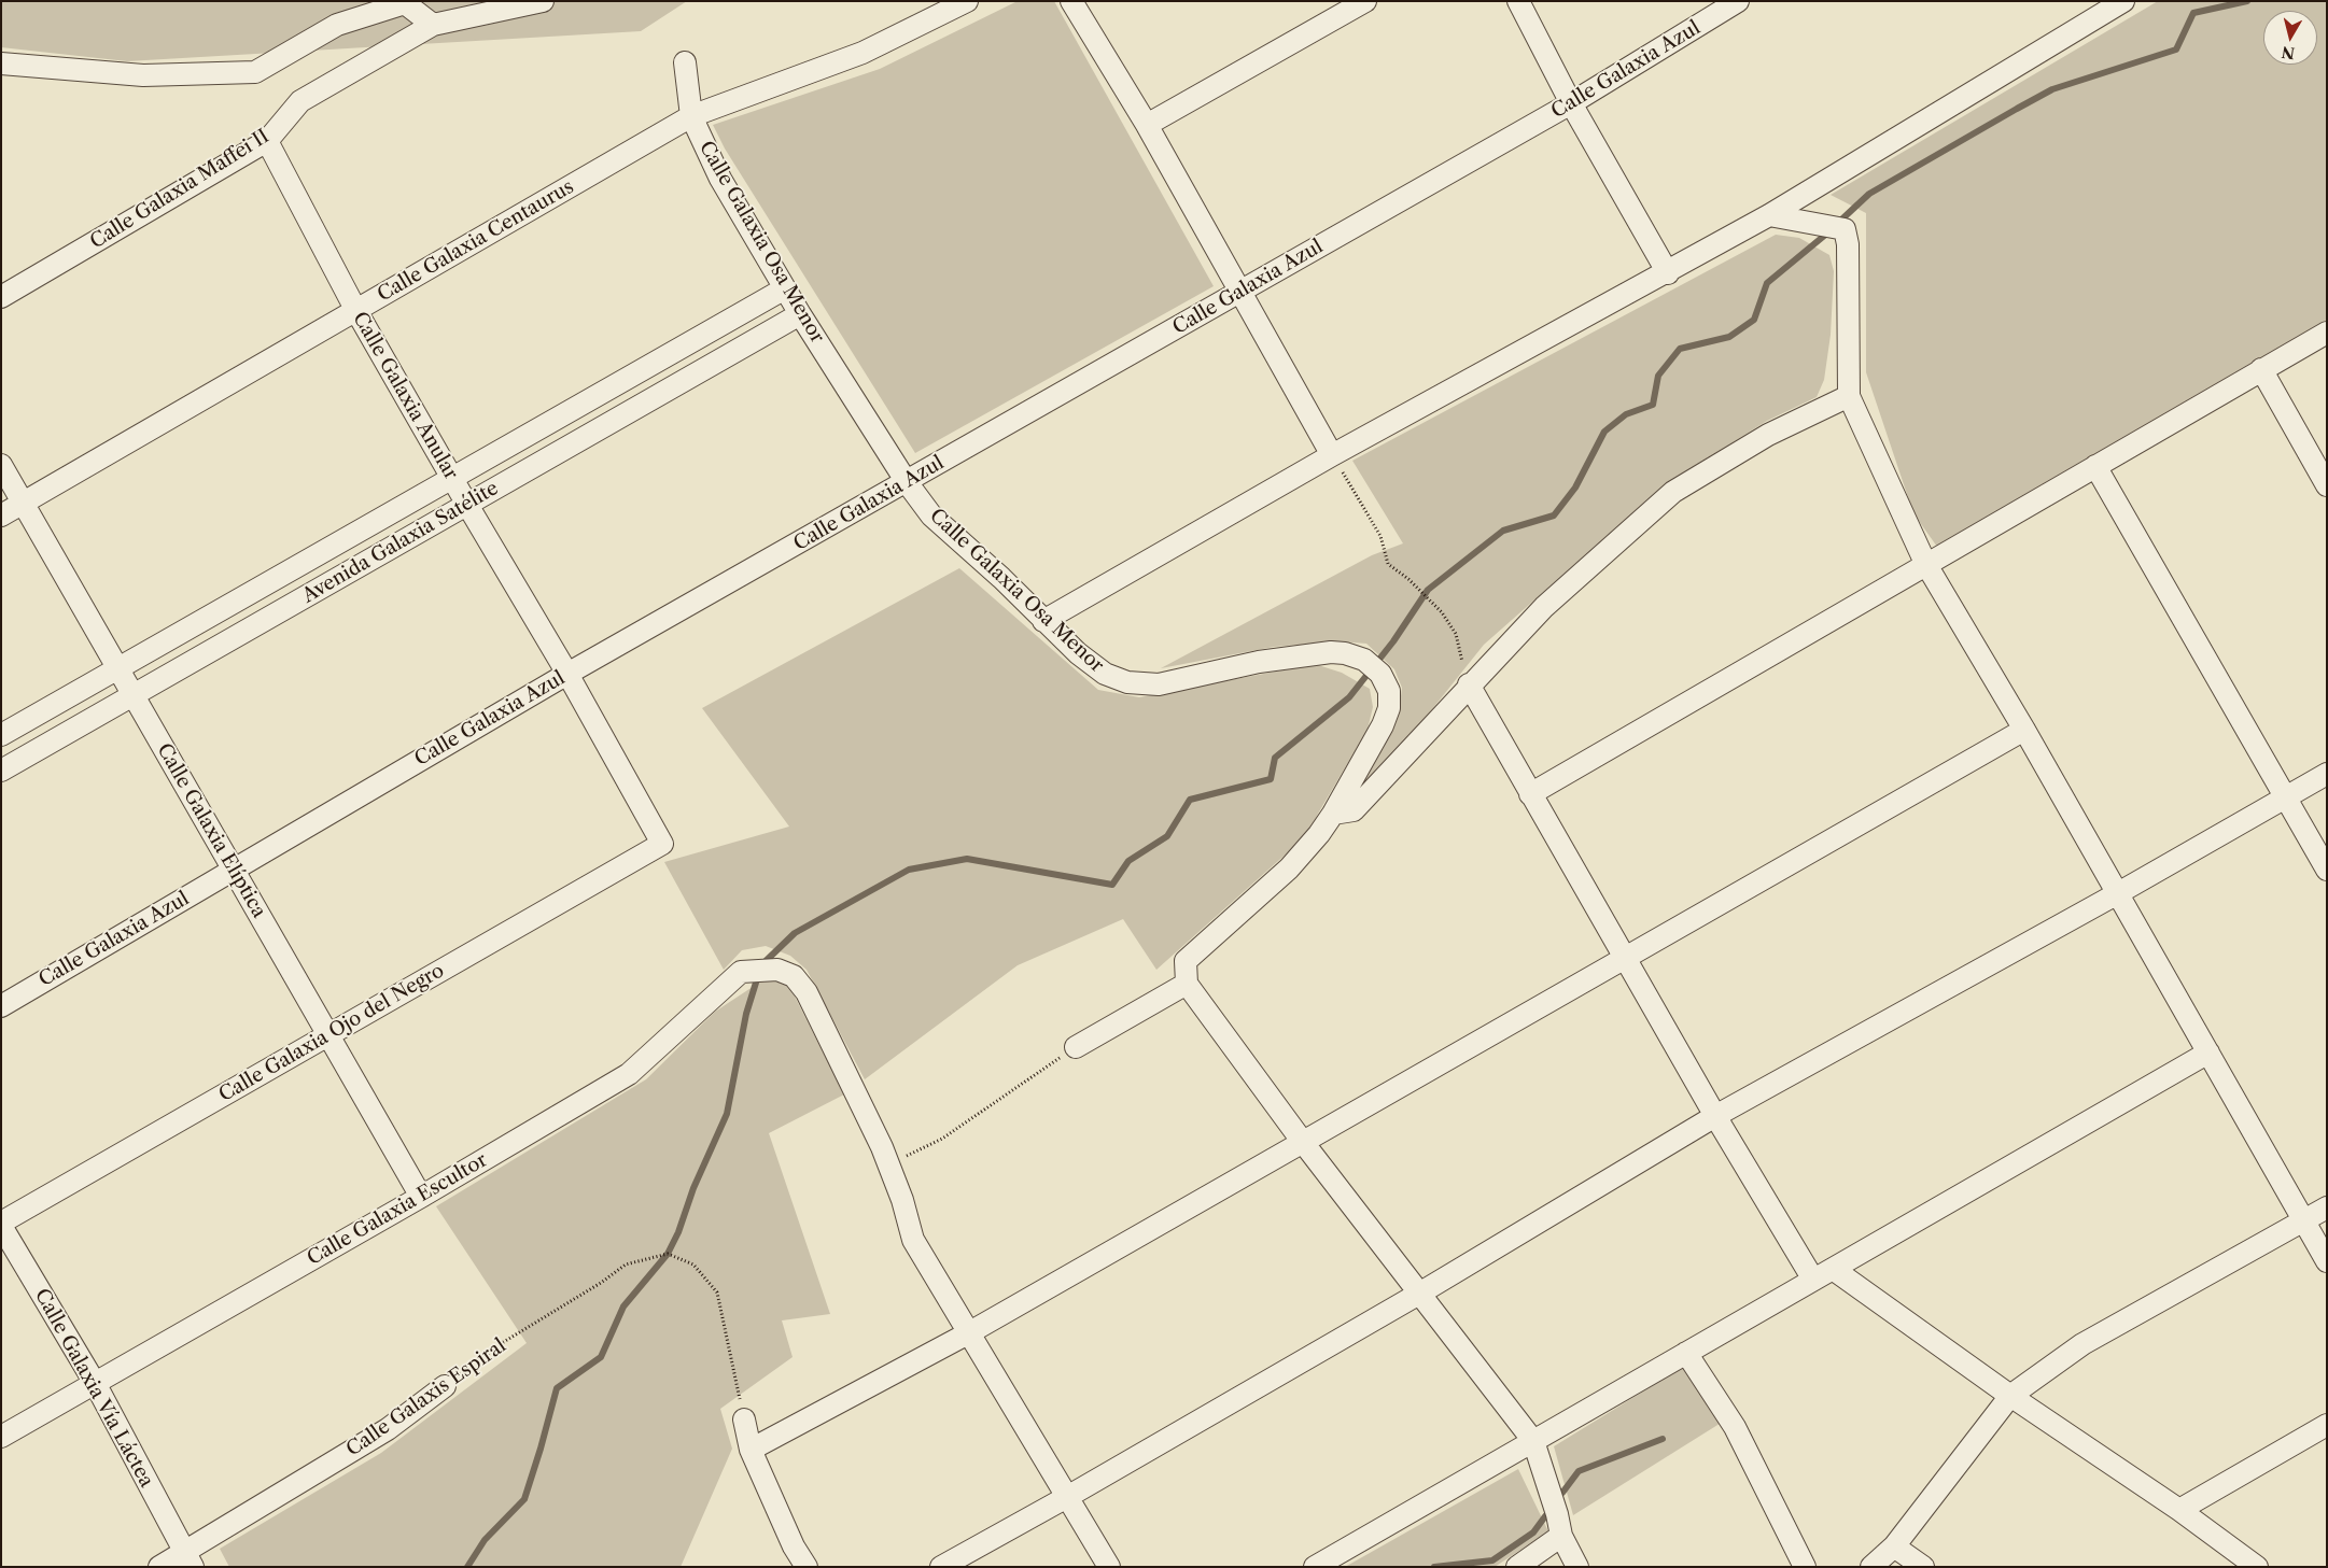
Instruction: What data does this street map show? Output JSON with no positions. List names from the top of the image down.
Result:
{
  "streets": {
    "street": [
      "Calle Galaxia Azul",
      "Calle Galaxia Maffei II",
      "Calle Galaxia Centaurus",
      "Calle Galaxia Osa Menor",
      "Calle Galaxia Anular",
      "Avenida Galaxia Satélite",
      "Calle Galaxia Elíptica",
      "Calle Galaxia Ojo del Negro",
      "Calle Galaxia Escultor",
      "Calle Galaxia Vía Láctea",
      "Calle Galaxis Espiral"
    ]
  },
  "crossings": [
    ["Calle Galaxia Azul", "Calle Galaxia Osa Menor"],
    ["Calle Galaxia Azul", "Calle Galaxia Anular"],
    ["Calle Galaxia Azul", "Calle Galaxia Elíptica"],
    ["Calle Galaxia Maffei II", "Calle Galaxia Anular"],
    ["Calle Galaxia Centaurus", "Calle Galaxia Osa Menor"],
    ["Calle Galaxia Centaurus", "Calle Galaxia Anular"],
    ["Calle Galaxia Centaurus", "Calle Galaxia Elíptica"],
    ["Calle Galaxia Osa Menor", "Avenida Galaxia Satélite"],
    ["Calle Galaxia Anular", "Avenida Galaxia Satélite"],
    ["Calle Galaxia Anular", "Calle Galaxia Ojo del Negro"],
    ["Avenida Galaxia Satélite", "Calle Galaxia Elíptica"],
    ["Calle Galaxia Elíptica", "Calle Galaxia Ojo del Negro"],
    ["Calle Galaxia Elíptica", "Calle Galaxia Escultor"],
    ["Calle Galaxia Ojo del Negro", "Calle Galaxia Vía Láctea"],
    ["Calle Galaxia Escultor", "Calle Galaxia Vía Láctea"],
    ["Calle Galaxia Vía Láctea", "Calle Galaxis Espiral"]
  ],
  "north": "bottom"
}
